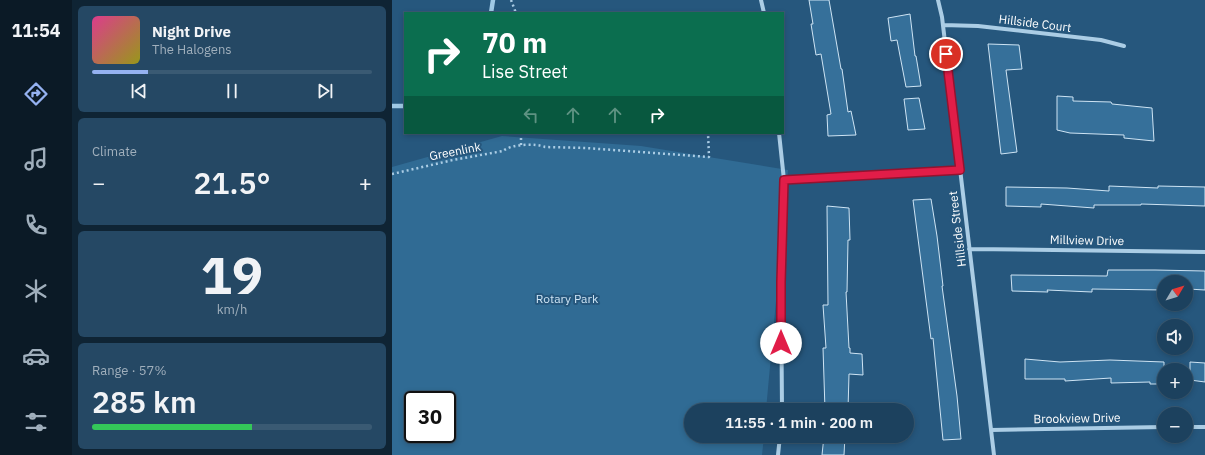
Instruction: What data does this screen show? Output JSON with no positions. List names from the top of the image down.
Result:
{
  "streets": {
    "street": [
      "Hillside Court",
      "Hillside Street",
      "Millview Drive",
      "Brookview Drive"
    ],
    "path": ["Greenlink"]
  },
  "crossings": [
    ["Hillside Court", "Hillside Street"],
    ["Hillside Street", "Millview Drive"],
    ["Hillside Street", "Brookview Drive"]
  ],
  "parks": ["Rotary Park"],
  "north": "top right",
  "page": {
    "tabs": "11:54",
    "turn": ["70 m", "Lise Street"],
    "song": ["Night Drive", "The Halogens"],
    "tile": [
      "Climate",
      ["19", "km/h"],
      ["Range · 57%", "285 km"]
    ],
    "heat": ["−", "21.5°", "+"],
    "map_buttons": ["+", "−"],
    "limit": "30",
    "trip": "11:55 · 1 min · 200 m"
  }
}
